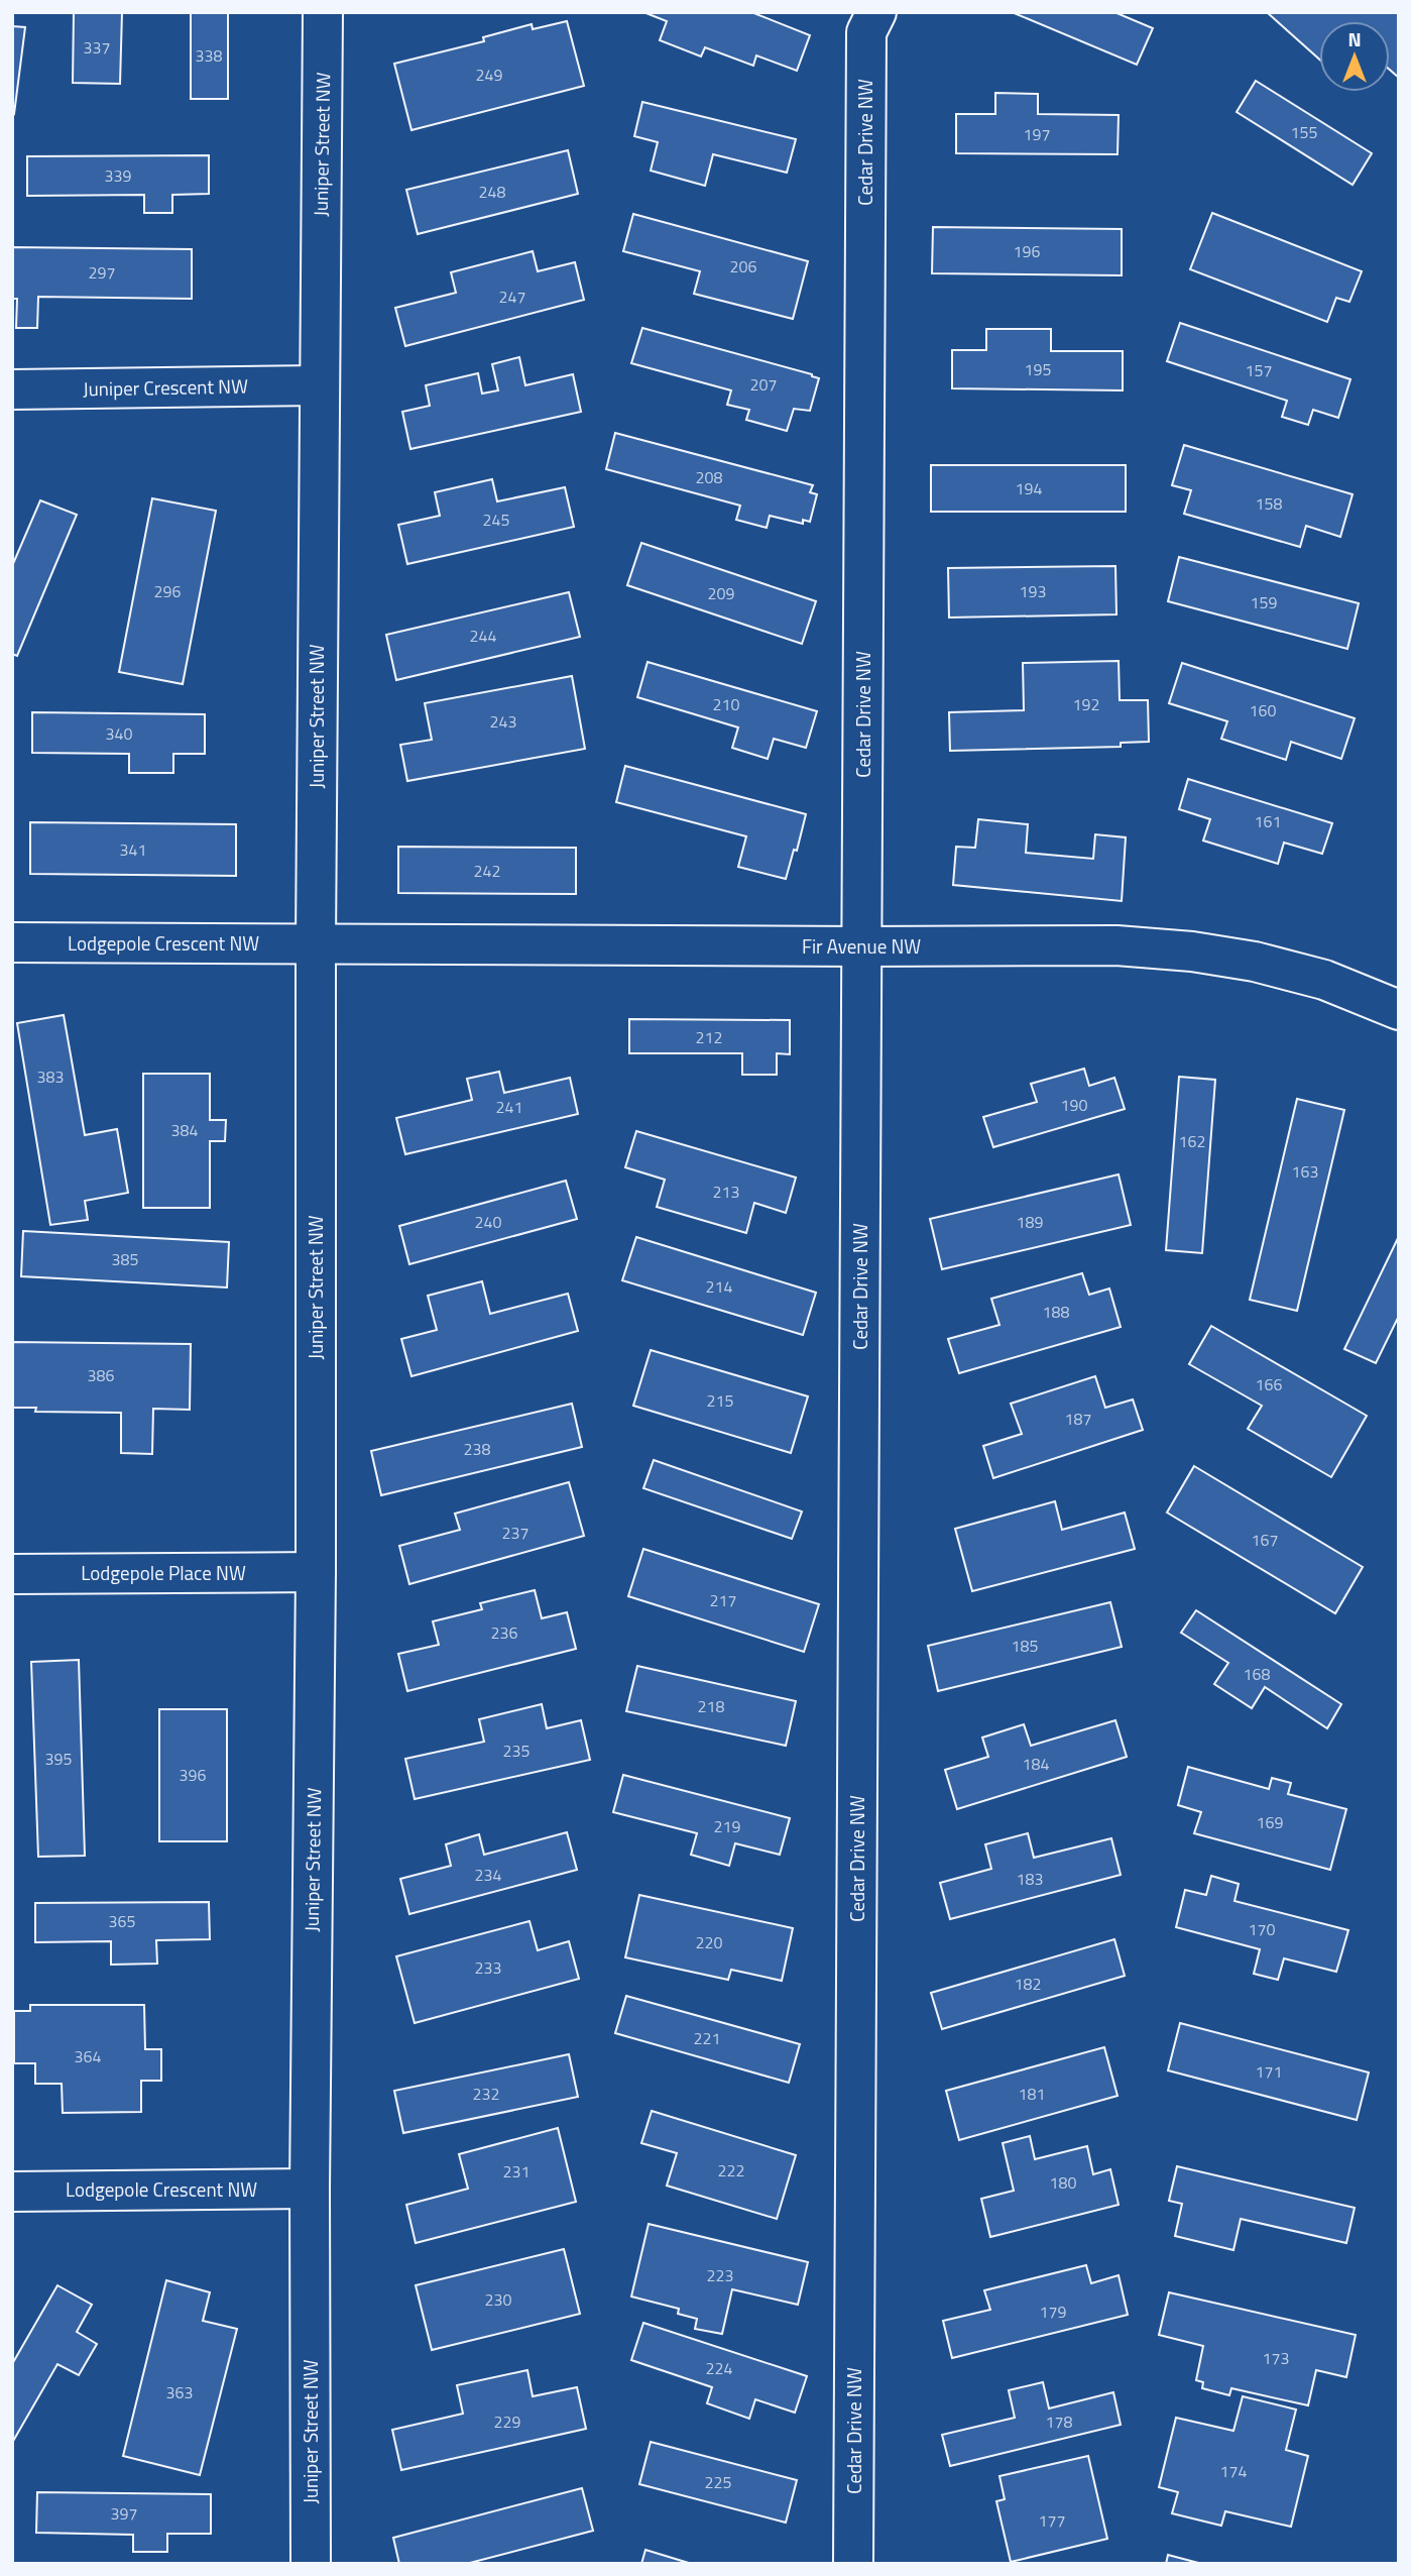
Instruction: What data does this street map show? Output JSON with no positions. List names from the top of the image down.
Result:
{
  "streets": {
    "street": [
      "Cedar Drive NW",
      "Juniper Street NW",
      "Juniper Crescent NW",
      "Lodgepole Crescent NW",
      "Fir Avenue NW",
      "Lodgepole Place NW"
    ]
  },
  "crossings": [
    ["Cedar Drive NW", "Fir Avenue NW"],
    ["Juniper Street NW", "Juniper Crescent NW"],
    ["Juniper Street NW", "Lodgepole Crescent NW"],
    ["Juniper Street NW", "Fir Avenue NW"],
    ["Juniper Street NW", "Lodgepole Place NW"],
    ["Lodgepole Crescent NW", "Fir Avenue NW"]
  ],
  "house_numbers": [
    "337",
    "338",
    "249",
    "155",
    "197",
    "339",
    "248",
    "196",
    "206",
    "297",
    "247",
    "195",
    "157",
    "207",
    "208",
    "194",
    "158",
    "245",
    "296",
    "193",
    "209",
    "159",
    "244",
    "210",
    "192",
    "160",
    "243",
    "340",
    "161",
    "341",
    "242",
    "212",
    "383",
    "190",
    "241",
    "384",
    "162",
    "163",
    "213",
    "240",
    "189",
    "385",
    "214",
    "188",
    "386",
    "166",
    "215",
    "187",
    "238",
    "237",
    "167",
    "217",
    "236",
    "185",
    "168",
    "218",
    "235",
    "395",
    "184",
    "396",
    "169",
    "219",
    "234",
    "183",
    "365",
    "170",
    "220",
    "233",
    "182",
    "221",
    "364",
    "171",
    "232",
    "181",
    "222",
    "231",
    "180",
    "223",
    "230",
    "179",
    "173",
    "224",
    "363",
    "229",
    "178",
    "174",
    "225",
    "397",
    "177"
  ],
  "north": "top"
}
